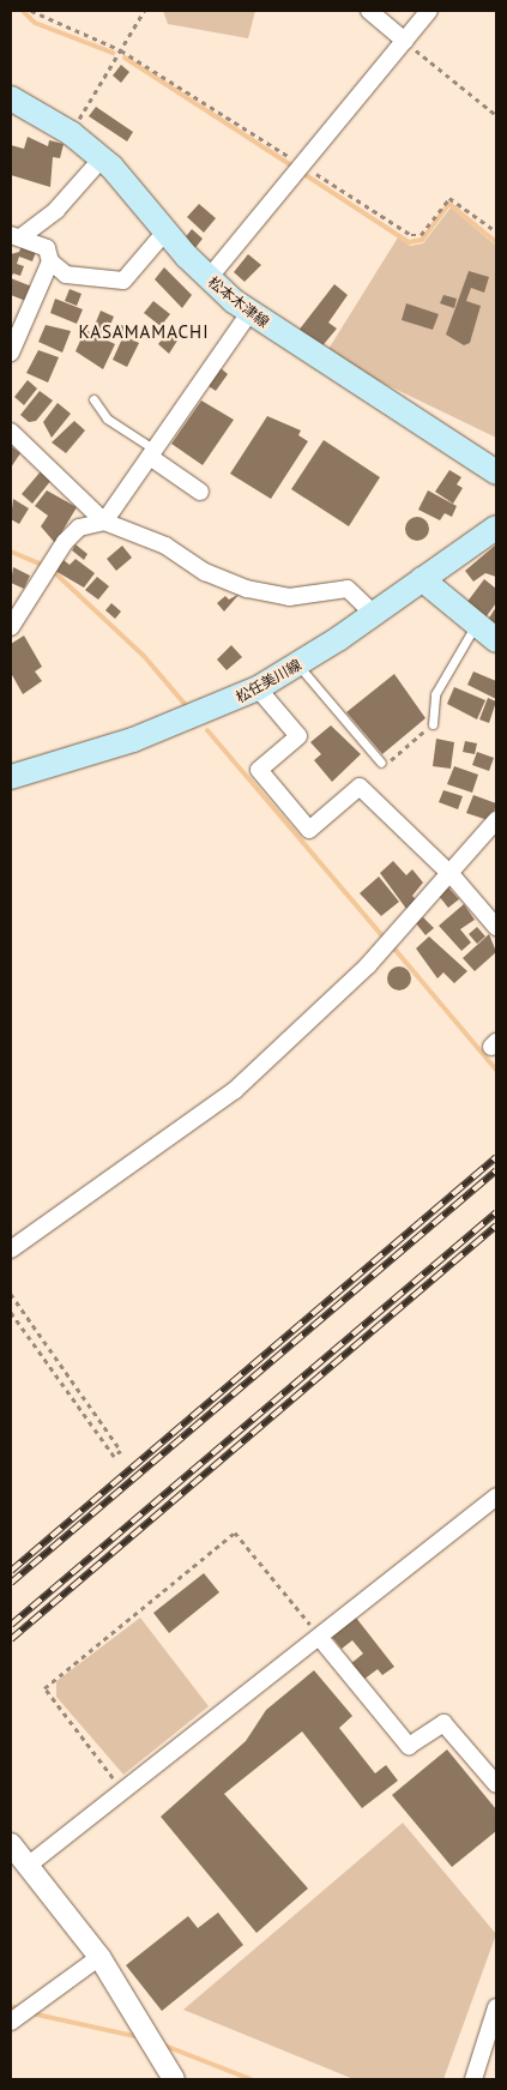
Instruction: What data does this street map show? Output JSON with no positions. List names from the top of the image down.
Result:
{
  "streets": {
    "main road": ["松本木津線", "松任美川線"]
  },
  "districts": ["KASAMAMACHI"]
}
